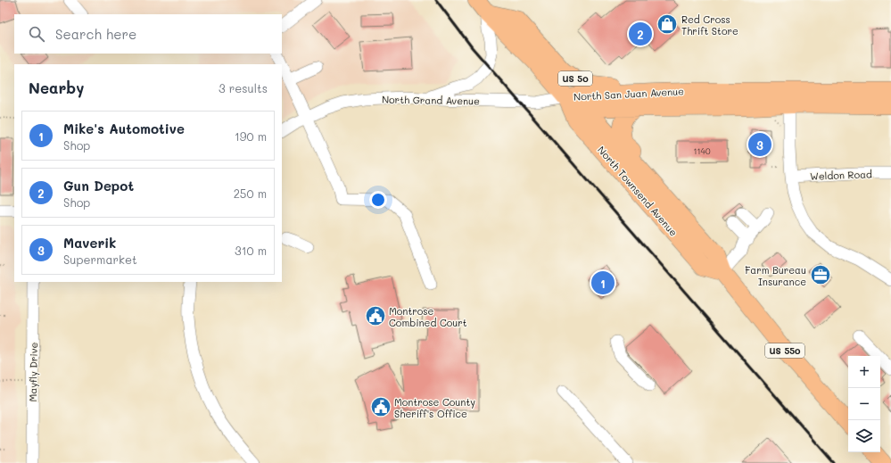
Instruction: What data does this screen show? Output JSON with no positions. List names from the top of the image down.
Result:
{
  "streets": {
    "highway": [
      "US 50",
      "North San Juan Avenue",
      "North Townsend Avenue",
      "US 550"
    ],
    "street": ["North Grand Avenue", "Weldon Road", "Mayfly Drive"]
  },
  "crossings": [
    ["US 50", "North San Juan Avenue"],
    ["US 50", "North Townsend Avenue"],
    ["North San Juan Avenue", "North Grand Avenue"],
    ["North San Juan Avenue", "North Townsend Avenue"],
    ["North Grand Avenue", "North Townsend Avenue"]
  ],
  "places": {
    "shop": ["Red Cross Thrift Store"],
    "office": ["Farm Bureau Insurance"],
    "public building": ["Montrose Combined Court", "Montrose County Sheriff's Office"]
  },
  "house_numbers": ["1140"],
  "page": {
    "search": "Search here",
    "pins": ["2", "3", "1"],
    "heading": ["Nearby", "3 results"],
    "list": [
      {
        "mark": "1",
        "name": "Mike's Automotive",
        "note": "Shop",
        "value": "190 m"
      },
      {
        "mark": "2",
        "name": "Gun Depot",
        "note": "Shop",
        "value": "250 m"
      },
      {
        "mark": "3",
        "name": "Maverik",
        "note": "Supermarket",
        "value": "310 m"
      }
    ],
    "map_buttons": ["+", "−"]
  }
}
